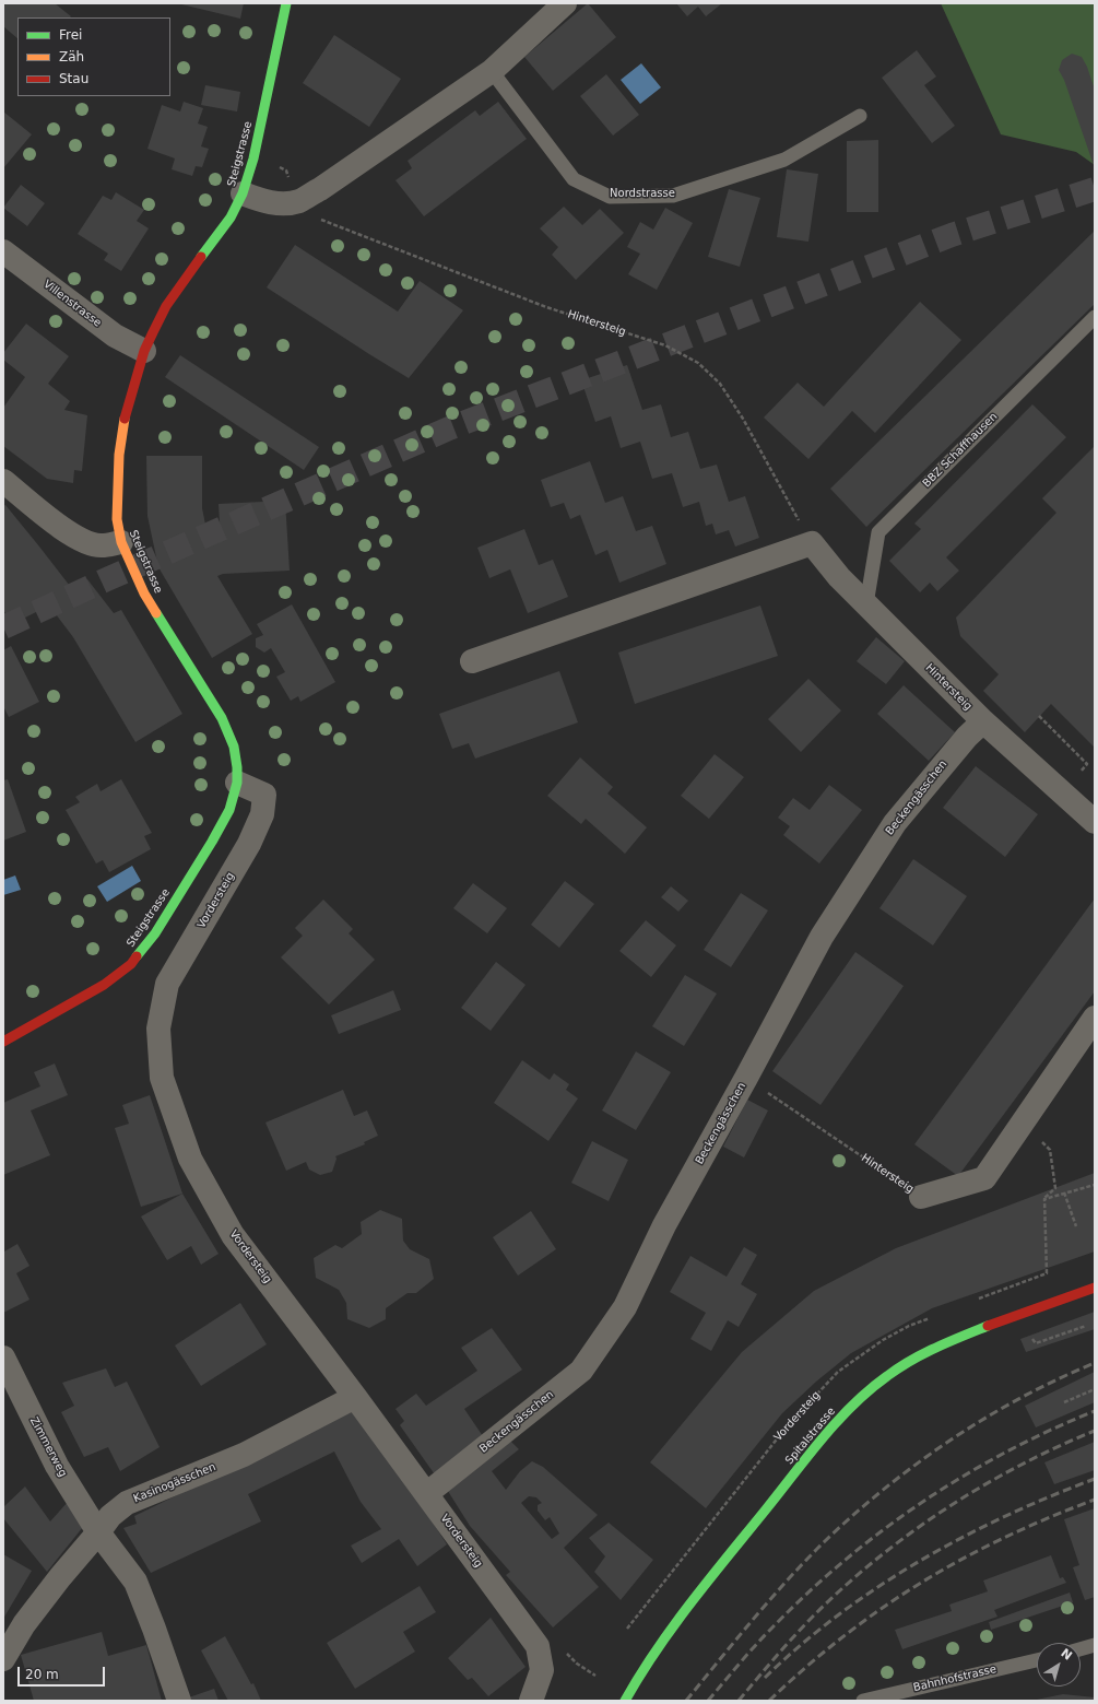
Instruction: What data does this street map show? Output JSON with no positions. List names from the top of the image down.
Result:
{
  "streets": {
    "street": [
      "Steigstrasse",
      "Villenstrasse",
      "Hintersteig",
      "Beckengässchen",
      "Vordersteig",
      "Spitalstrasse",
      "Zimmerweg",
      "Kasinogässchen"
    ],
    "lane": ["Nordstrasse", "BBZ Schaffhausen", "Bahnhofstrasse"]
  },
  "crossings": [
    ["Steigstrasse", "Villenstrasse"],
    ["Steigstrasse", "Vordersteig"],
    ["Hintersteig", "BBZ Schaffhausen"],
    ["Hintersteig", "Beckengässchen"],
    ["Beckengässchen", "Vordersteig"],
    ["Vordersteig", "Kasinogässchen"],
    ["Zimmerweg", "Kasinogässchen"]
  ],
  "legend": ["Frei", "Zäh", "Stau"],
  "scale_bar": "20 m",
  "north": "top right"
}
